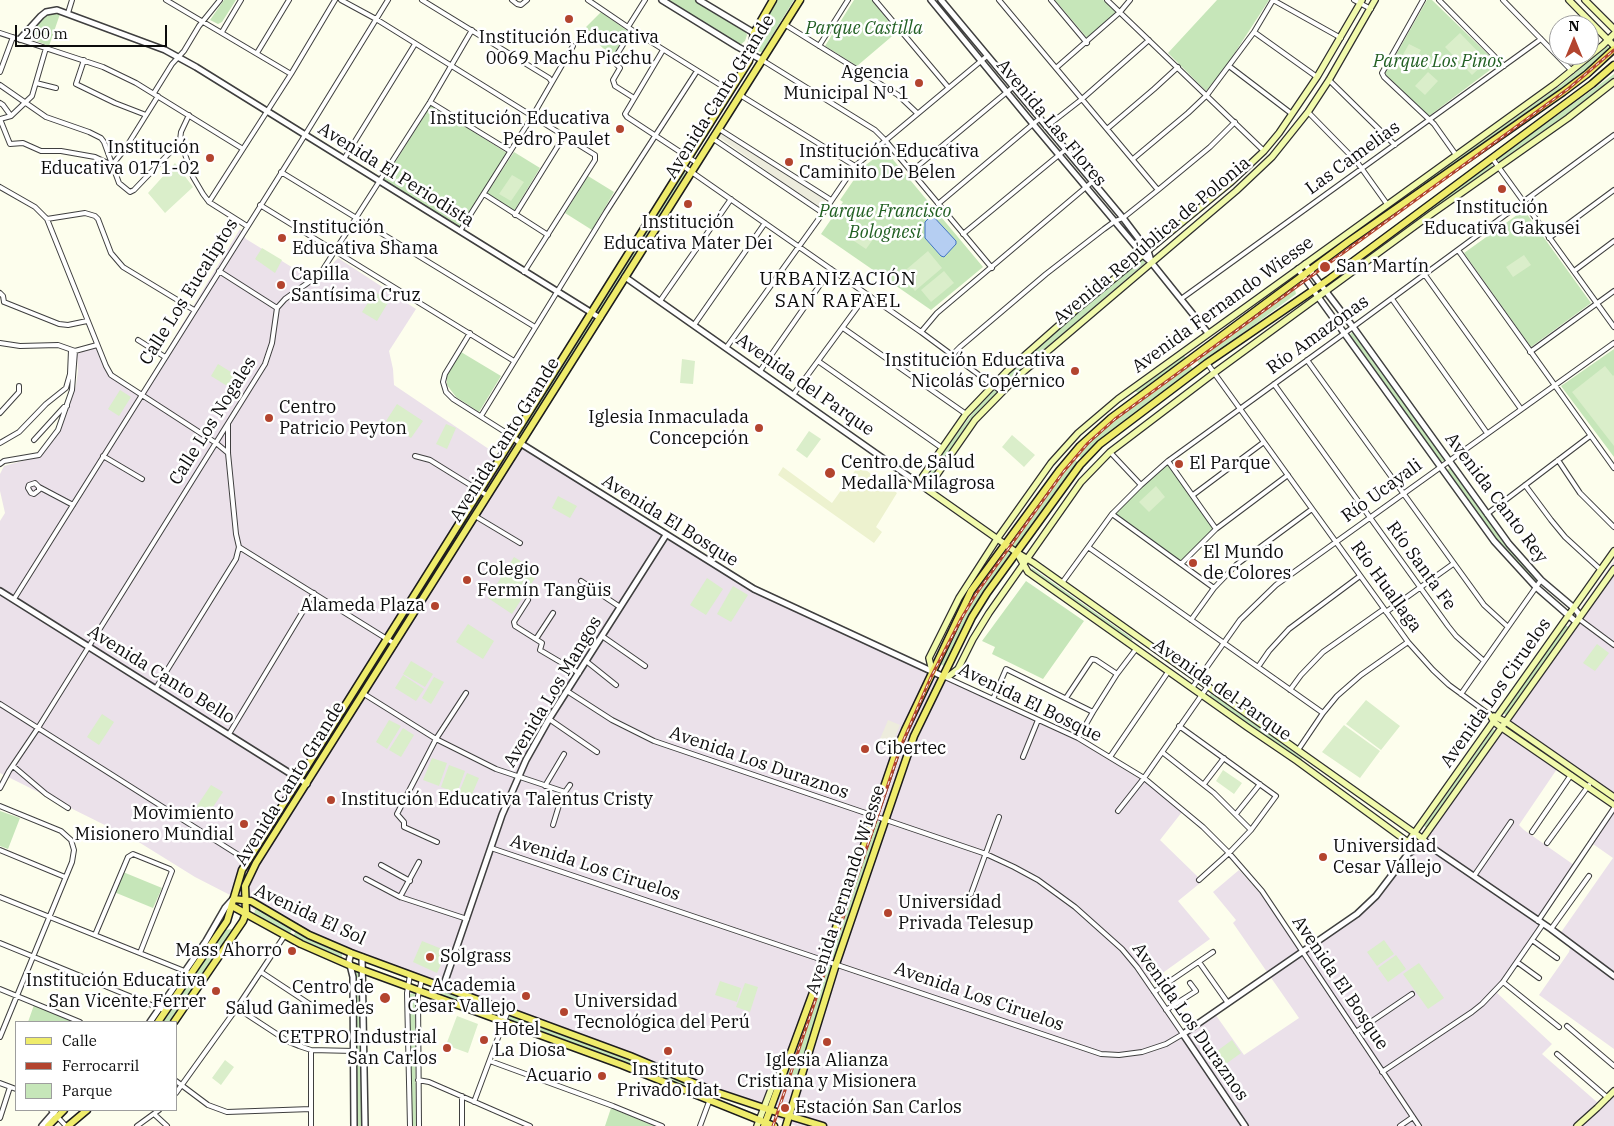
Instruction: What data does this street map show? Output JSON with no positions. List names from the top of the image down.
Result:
{
  "streets": {
    "main road": [
      "Avenida Canto Grande",
      "Avenida República de Polonia",
      "Avenida Fernando Wiesse",
      "Avenida del Parque",
      "Avenida Los Ciruelos",
      "Avenida El Sol"
    ],
    "street": [
      "Avenida Las Flores",
      "Las Camelias",
      "Avenida El Periodista",
      "Calle Los Eucaliptos",
      "Río Amazonas",
      "Calle Los Nogales",
      "Río Ucayali",
      "Avenida Canto Rey",
      "Avenida El Bosque",
      "Río Santa Fe",
      "Río Huallaga",
      "Avenida Canto Bello",
      "Avenida Los Mangos",
      "Avenida Los Duraznos"
    ]
  },
  "crossings": [
    ["Avenida Canto Grande", "Avenida El Periodista"],
    ["Avenida Canto Grande", "Avenida del Parque"],
    ["Avenida Canto Grande", "Avenida El Bosque"],
    ["Avenida Canto Grande", "Avenida Canto Bello"],
    ["Avenida Canto Grande", "Avenida El Sol"],
    ["Avenida Las Flores", "Las Camelias"],
    ["Avenida Las Flores", "Avenida República de Polonia"],
    ["Avenida Las Flores", "Avenida Fernando Wiesse"],
    ["Avenida El Periodista", "Calle Los Eucaliptos"],
    ["Avenida República de Polonia", "Avenida del Parque"],
    ["Calle Los Eucaliptos", "Avenida Canto Bello"],
    ["Avenida Fernando Wiesse", "Avenida del Parque"],
    ["Avenida Fernando Wiesse", "Avenida Canto Rey"],
    ["Avenida Fernando Wiesse", "Avenida El Bosque"],
    ["Avenida Fernando Wiesse", "Río Huallaga"],
    ["Avenida Fernando Wiesse", "Avenida Los Ciruelos"],
    ["Avenida Fernando Wiesse", "Avenida Los Duraznos"],
    ["Avenida Fernando Wiesse", "Avenida El Sol"],
    ["Río Amazonas", "Avenida del Parque"],
    ["Río Amazonas", "Avenida Canto Rey"],
    ["Río Amazonas", "Río Santa Fe"],
    ["Río Amazonas", "Río Huallaga"],
    ["Avenida del Parque", "Río Ucayali"],
    ["Avenida del Parque", "Avenida Los Ciruelos"],
    ["Calle Los Nogales", "Avenida Canto Bello"],
    ["Río Ucayali", "Avenida Canto Rey"],
    ["Río Ucayali", "Río Santa Fe"],
    ["Río Ucayali", "Río Huallaga"],
    ["Avenida Canto Rey", "Avenida Los Ciruelos"],
    ["Avenida El Bosque", "Avenida Los Mangos"],
    ["Avenida El Bosque", "Avenida Los Ciruelos"],
    ["Avenida Los Mangos", "Avenida Los Ciruelos"],
    ["Avenida Los Mangos", "Avenida Los Duraznos"],
    ["Avenida Los Mangos", "Avenida El Sol"],
    ["Avenida Los Ciruelos", "Avenida Los Duraznos"]
  ],
  "districts": ["URBANIZACIÓN SAN RAFAEL"],
  "parks": ["Parque Castilla", "Parque Los Pinos", "Parque Francisco Bolognesi"],
  "places": [
    "Institución Educativa 0069 Machu Picchu",
    "Agencia Municipal Nº 1",
    "Institución Educativa Pedro Paulet",
    "Institución Educativa 0171-02",
    "Institución Educativa Caminito De Belen",
    "Institución Educativa Gakusei",
    "Institución Educativa Mater Dei",
    "Institución Educativa Shama",
    "San Martín",
    "Capilla Santísima Cruz",
    "Institución Educativa Nicolás Copérnico",
    "Centro Patricio Peyton",
    "Iglesia Inmaculada Concepción",
    "El Parque",
    "Centro de Salud Medalla Milagrosa",
    "El Mundo de Colores",
    "Colegio Fermín Tangüis",
    "Alameda Plaza",
    "Cibertec",
    "Institución Educativa Talentus Cristy",
    "Movimiento Misionero Mundial",
    "Universidad Cesar Vallejo",
    "Universidad Privada Telesup",
    "Mass Ahorro",
    "Solgrass",
    "Institución Educativa San Vicente Ferrer",
    "Academia Cesar Vallejo",
    "Centro de Salud Ganimedes",
    "Universidad Tecnológica del Perú",
    "Hotel La Diosa",
    "Iglesia Alianza Cristiana y Misionera",
    "CETPRO Industrial San Carlos",
    "Instituto Privado Idat",
    "Acuario",
    "Estación San Carlos"
  ],
  "legend": ["Calle", "Ferrocarril", "Parque"],
  "scale_bar": "200 m",
  "north": "top"
}
